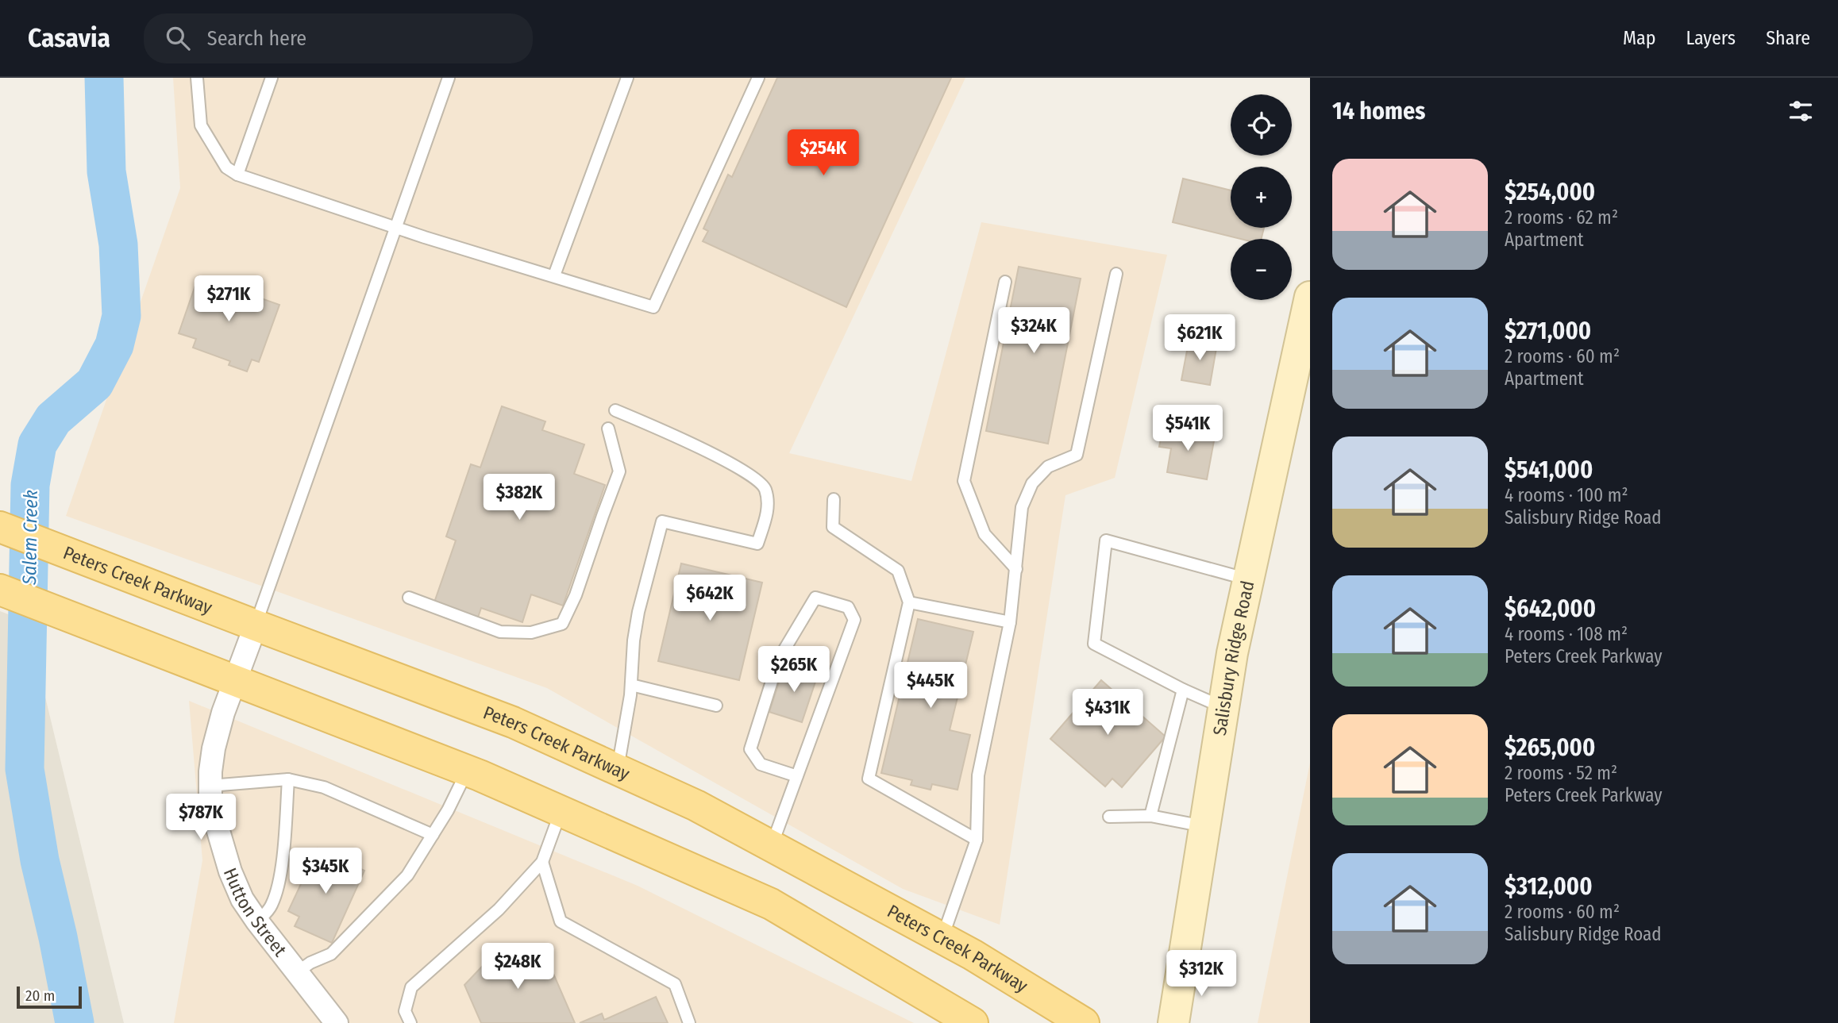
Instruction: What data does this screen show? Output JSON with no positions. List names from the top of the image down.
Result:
{
  "streets": {
    "main road": ["Peters Creek Parkway"],
    "street": ["Salisbury Ridge Road", "Hutton Street"]
  },
  "crossings": [
    ["Peters Creek Parkway", "Hutton Street"]
  ],
  "water": ["Salem Creek"],
  "scale_bar": "20 m",
  "page": {
    "header": "Casavia",
    "search": "Search here",
    "nav": ["Map", "Layers", "Share"],
    "heading": "14 homes",
    "map_buttons": ["+", "−"],
    "price": [
      "$254K",
      "$271K",
      "$324K",
      "$621K",
      "$541K",
      "$382K",
      "$642K",
      "$265K",
      "$445K",
      "$431K",
      "$787K",
      "$345K",
      "$248K",
      "$312K"
    ],
    "list": [
      {
        "name": "$254,000",
        "note": "2 rooms · 62 m² · Apartment"
      },
      {
        "name": "$271,000",
        "note": "2 rooms · 60 m² · Apartment"
      },
      {
        "name": "$541,000",
        "note": "4 rooms · 100 m² · Salisbury Ridge Road"
      },
      {
        "name": "$642,000",
        "note": "4 rooms · 108 m² · Peters Creek Parkway"
      },
      {
        "name": "$265,000",
        "note": "2 rooms · 52 m² · Peters Creek Parkway"
      },
      {
        "name": "$312,000",
        "note": "2 rooms · 60 m² · Salisbury Ridge Road"
      }
    ],
    "scale": "20 m"
  }
}
